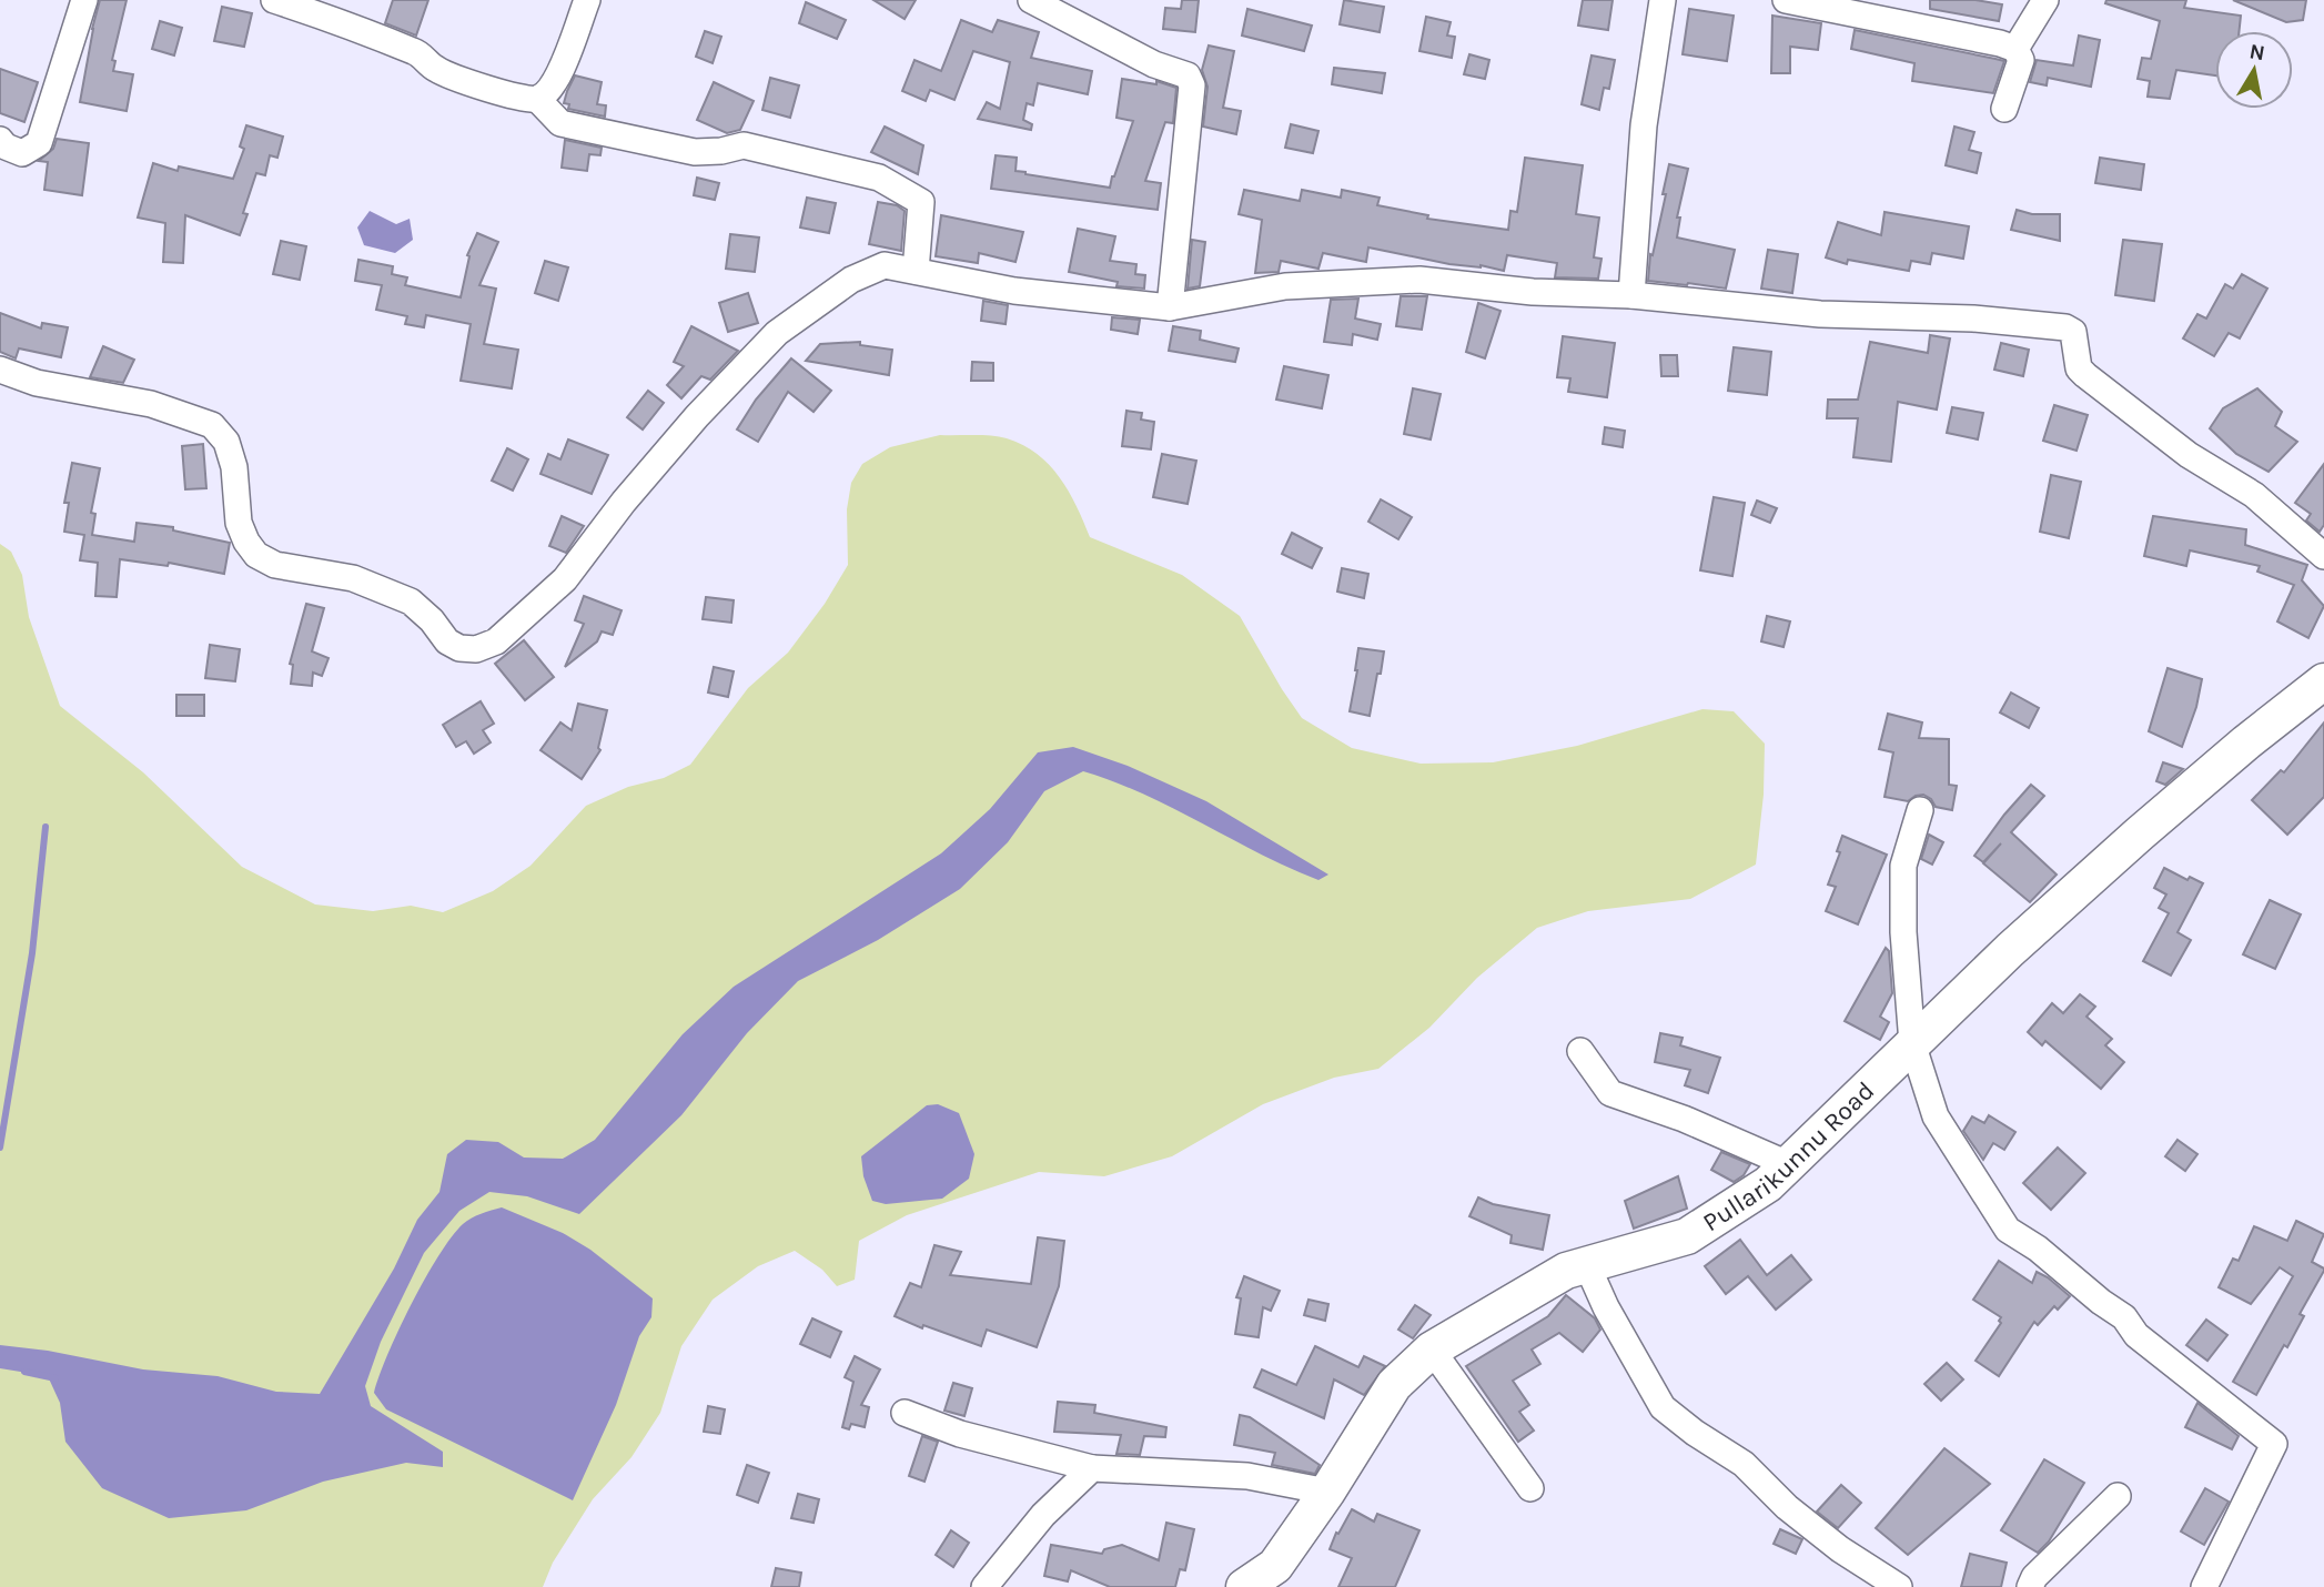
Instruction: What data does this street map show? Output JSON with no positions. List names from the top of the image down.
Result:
{
  "streets": {
    "main road": ["Pullarikunnu Road"]
  },
  "north": "top"
}
